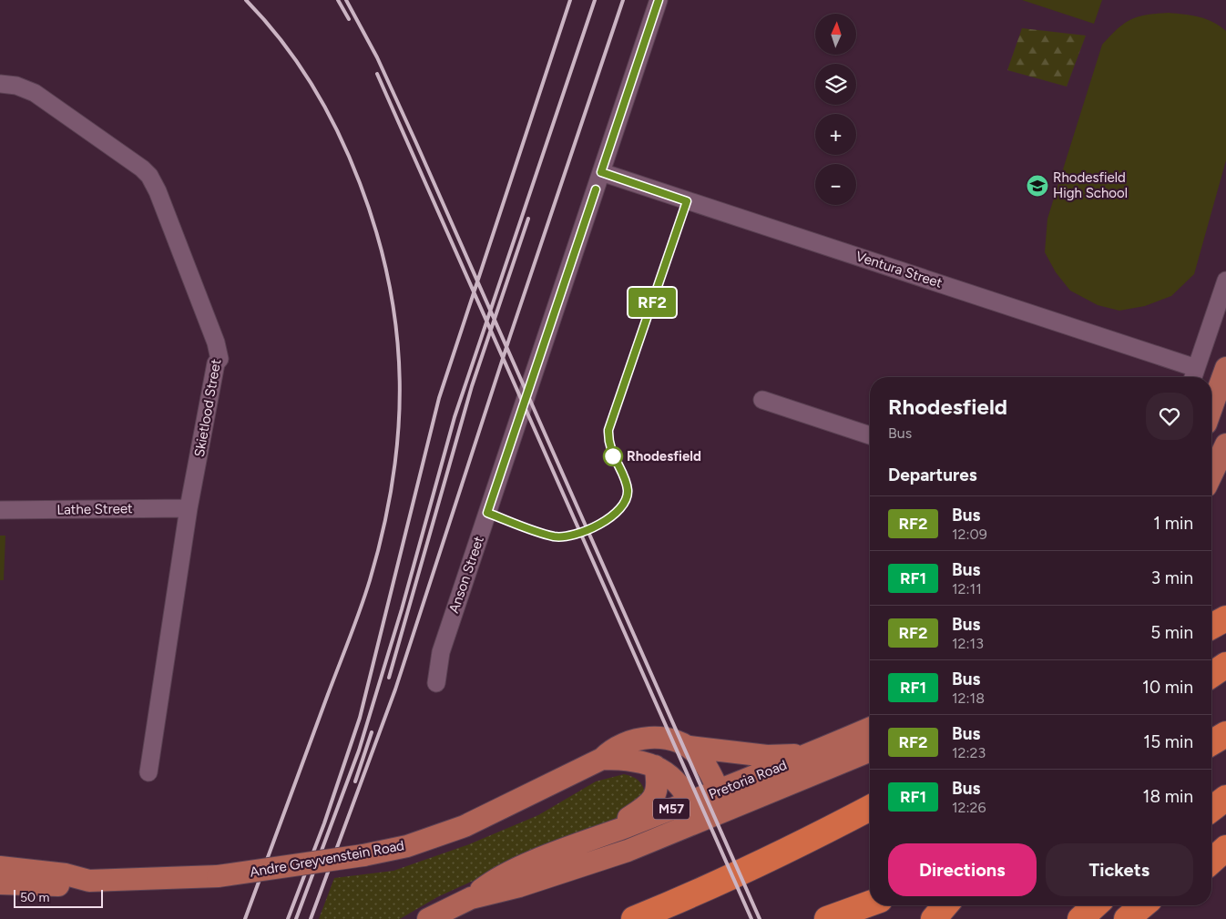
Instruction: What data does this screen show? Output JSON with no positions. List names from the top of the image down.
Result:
{
  "streets": {
    "main road": ["Pretoria Road", "M57", "Andre Greyvenstein Road"],
    "street": [
      "Ventura Street",
      "Skietlood Street",
      "Lathe Street",
      "Anson Street"
    ]
  },
  "crossings": [
    ["Ventura Street", "Anson Street"],
    ["Skietlood Street", "Lathe Street"],
    ["Pretoria Road", "Andre Greyvenstein Road"]
  ],
  "places": {
    "school or university": ["Rhodesfield High School"],
    "other": ["Rhodesfield"]
  },
  "lines": ["bus line RF2"],
  "scale_bar": "50 m",
  "north": "top",
  "page": {
    "on_map": "RF2",
    "map_buttons": ["+", "−"],
    "heading": [
      ["Rhodesfield", "Bus"],
      "Departures"
    ],
    "list": [
      {
        "mark": "RF2",
        "name": "Bus",
        "note": "12:09",
        "value": "1 min"
      },
      {
        "mark": "RF1",
        "name": "Bus",
        "note": "12:11",
        "value": "3 min"
      },
      {
        "mark": "RF2",
        "name": "Bus",
        "note": "12:13",
        "value": "5 min"
      },
      {
        "mark": "RF1",
        "name": "Bus",
        "note": "12:18",
        "value": "10 min"
      },
      {
        "mark": "RF2",
        "name": "Bus",
        "note": "12:23",
        "value": "15 min"
      },
      {
        "mark": "RF1",
        "name": "Bus",
        "note": "12:26",
        "value": "18 min"
      }
    ],
    "buttons": ["Directions", "Tickets"],
    "scale": "50 m"
  }
}
